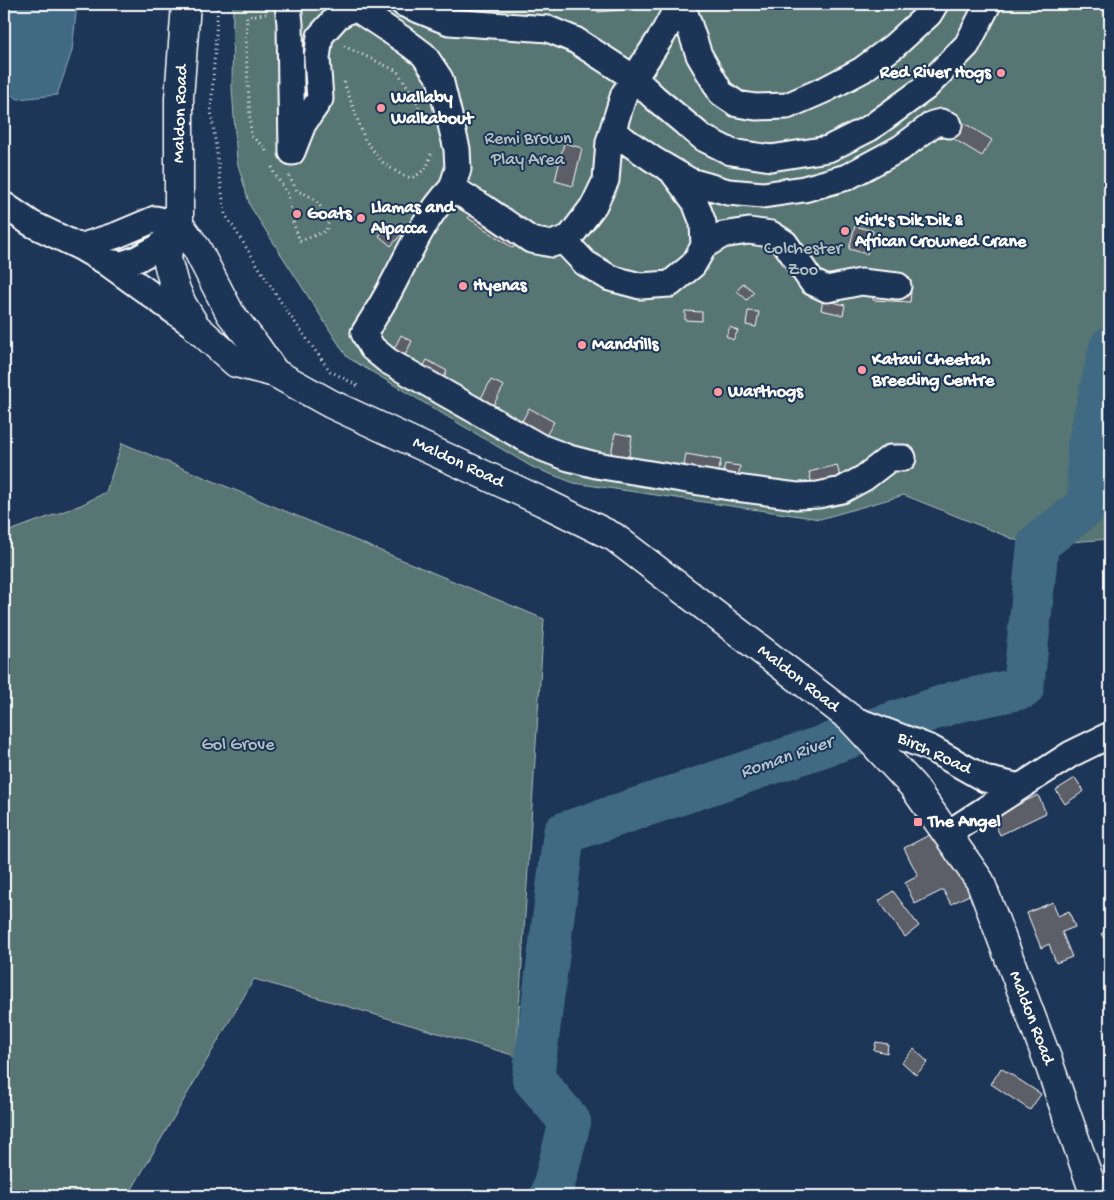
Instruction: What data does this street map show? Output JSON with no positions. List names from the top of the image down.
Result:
{
  "streets": {
    "main road": ["Maldon Road"],
    "street": ["Birch Road"]
  },
  "crossings": [
    ["Maldon Road", "Birch Road"]
  ],
  "water": ["Roman River"],
  "parks": ["Remi Brown Play Area", "Colchester Zoo", "Gol Grove"],
  "places": {
    "other": [
      "Red River Hogs",
      "Wallaby Walkabout",
      "Goats",
      "Llamas and Alpacca",
      "Kirk's Dik Dik & African Crowned Crane",
      "Hyenas",
      "Mandrills",
      "Katavi Cheetah Breeding Centre",
      "Warthogs"
    ],
    "transit": ["The Angel"]
  }
}
